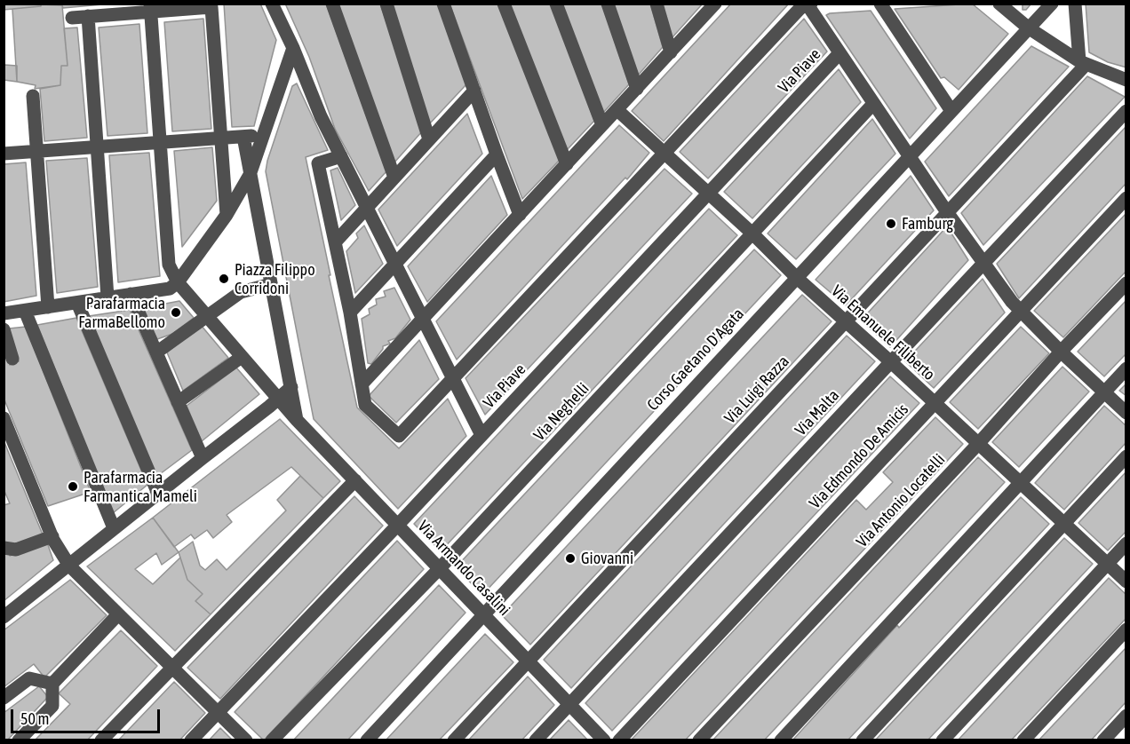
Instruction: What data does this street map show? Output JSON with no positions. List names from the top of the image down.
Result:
{
  "streets": {
    "street": [
      "Via Piave",
      "Via Emanuele Filiberto",
      "Corso Gaetano D'Agata",
      "Via Luigi Razza",
      "Via Neghelli",
      "Via Malta",
      "Via Edmondo De Amicis",
      "Via Antonio Locatelli",
      "Via Armando Casalini"
    ]
  },
  "crossings": [
    ["Via Piave", "Via Emanuele Filiberto"],
    ["Via Piave", "Via Armando Casalini"],
    ["Via Emanuele Filiberto", "Corso Gaetano D'Agata"],
    ["Via Emanuele Filiberto", "Via Luigi Razza"],
    ["Via Emanuele Filiberto", "Via Neghelli"],
    ["Via Emanuele Filiberto", "Via Malta"],
    ["Via Emanuele Filiberto", "Via Edmondo De Amicis"],
    ["Via Emanuele Filiberto", "Via Antonio Locatelli"],
    ["Corso Gaetano D'Agata", "Via Armando Casalini"],
    ["Via Luigi Razza", "Via Armando Casalini"],
    ["Via Neghelli", "Via Armando Casalini"],
    ["Via Malta", "Via Armando Casalini"]
  ],
  "places": [
    "Famburg",
    "Piazza Filippo Corridoni",
    "Parafarmacia FarmaBellomo",
    "Parafarmacia Farmantica Mameli",
    "Giovanni"
  ],
  "scale_bar": "50 m"
}
